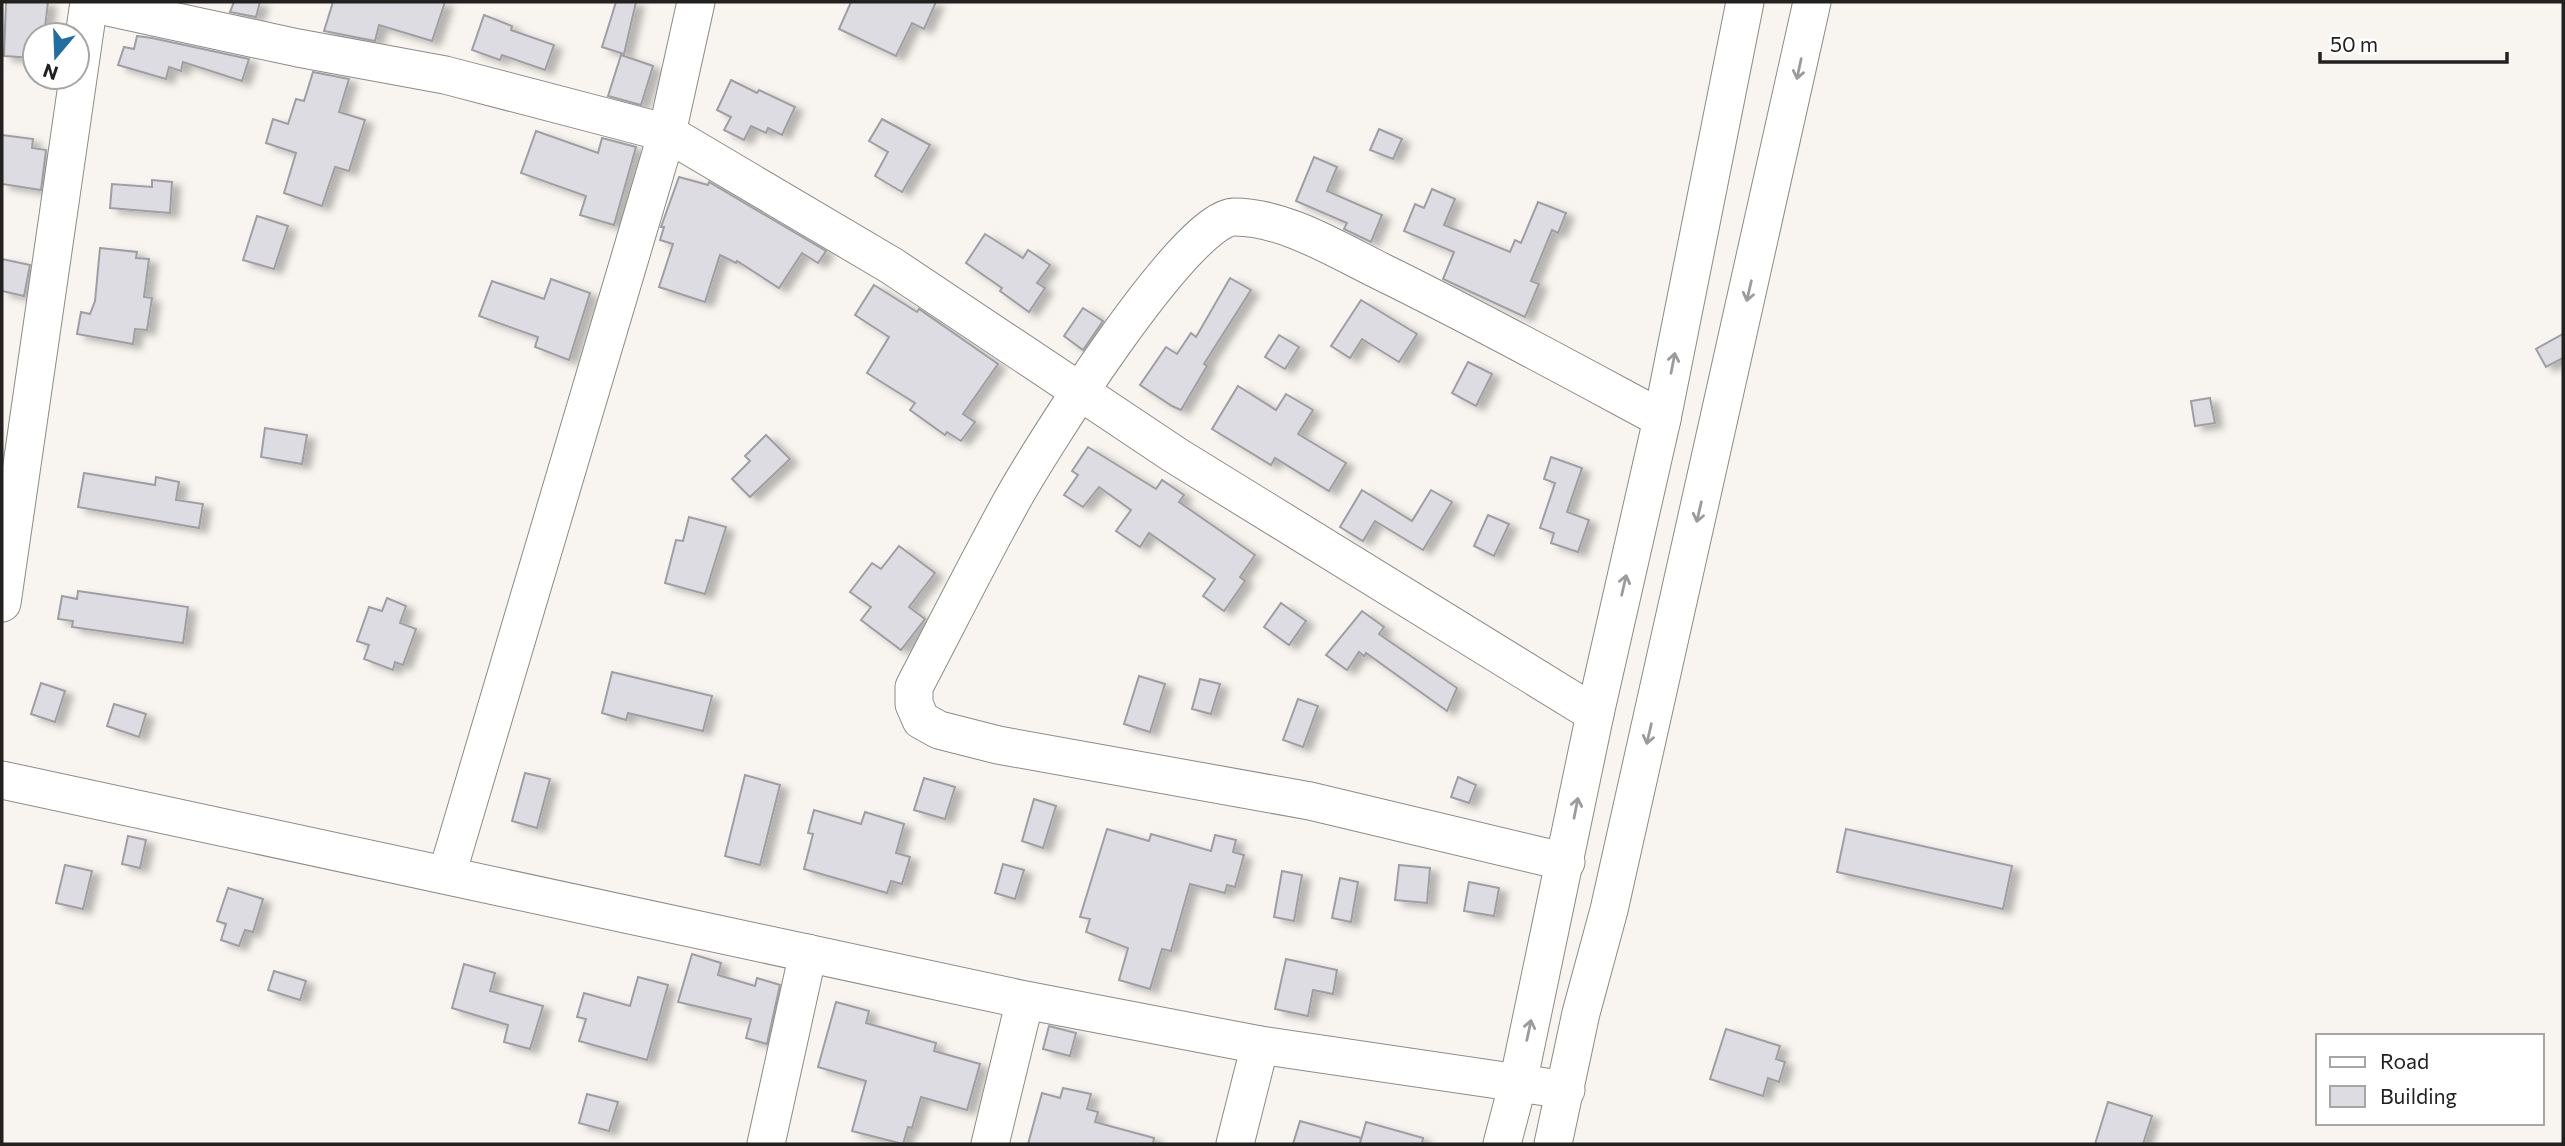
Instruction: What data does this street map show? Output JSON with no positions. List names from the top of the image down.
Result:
{
  "legend": ["Road", "Building"],
  "scale_bar": "50 m",
  "north": "bottom"
}
